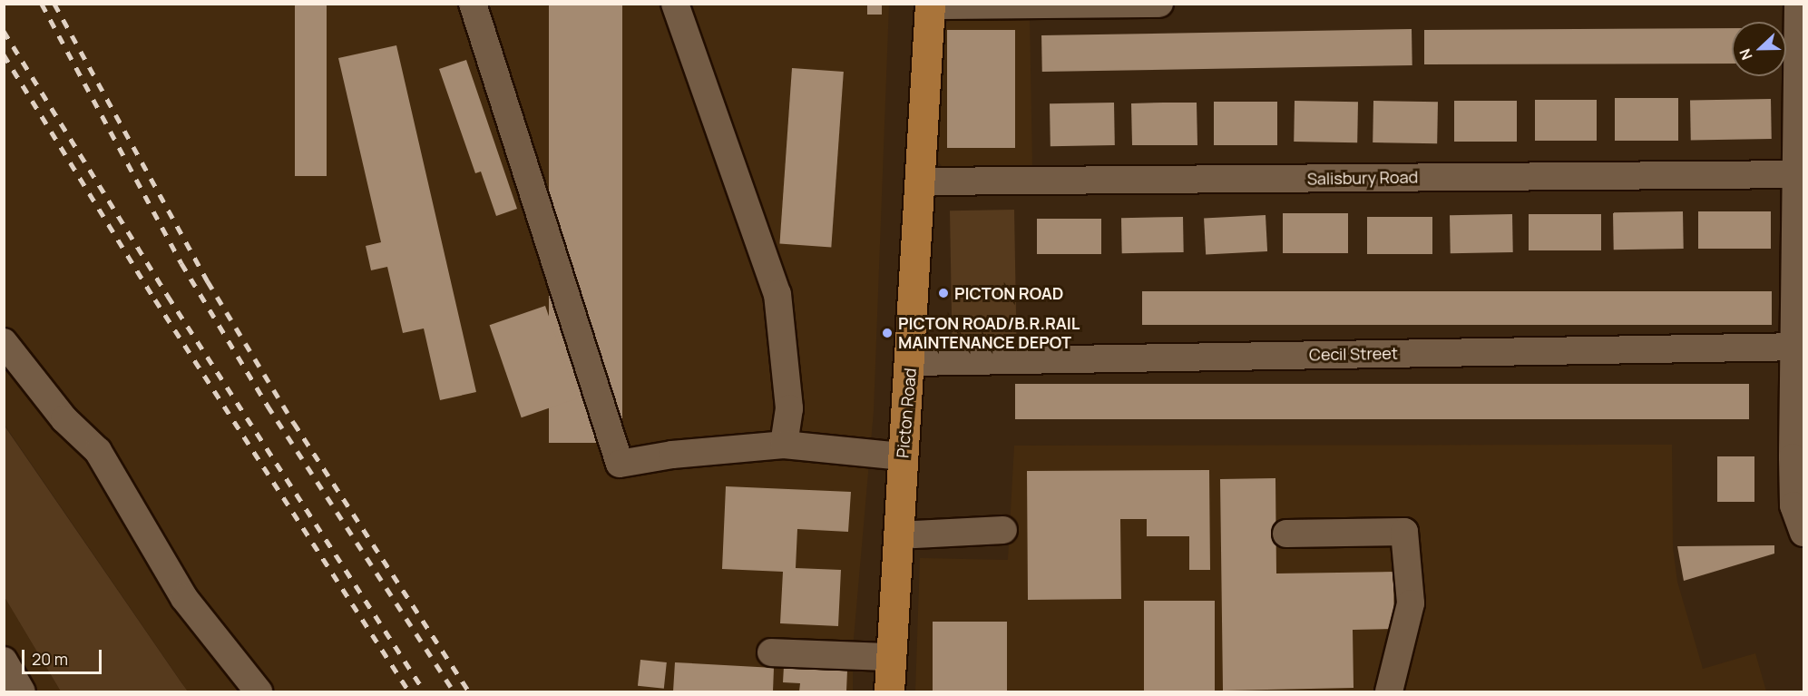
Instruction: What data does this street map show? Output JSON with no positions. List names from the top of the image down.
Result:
{
  "streets": {
    "main road": ["Picton Road"],
    "street": ["Salisbury Road", "Cecil Street"]
  },
  "crossings": [
    ["Salisbury Road", "Picton Road"],
    ["Cecil Street", "Picton Road"]
  ],
  "places": ["PICTON ROAD", "PICTON ROAD/B.R.RAIL MAINTENANCE DEPOT"],
  "scale_bar": "20 m",
  "north": "left"
}
